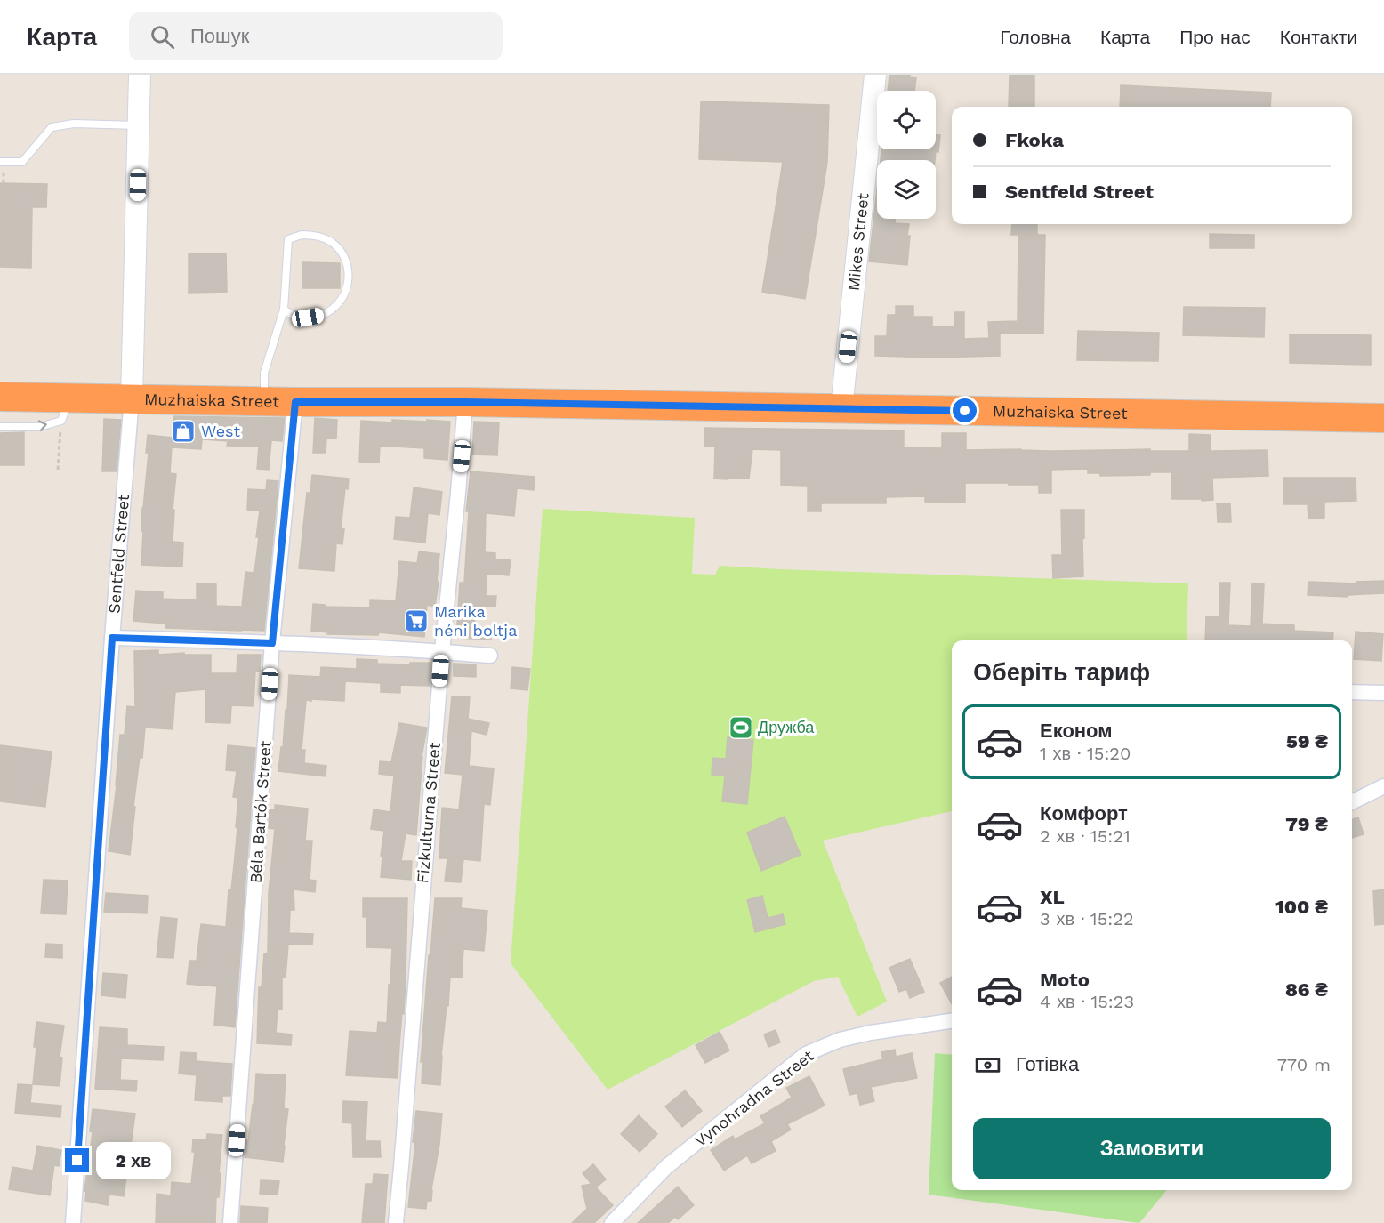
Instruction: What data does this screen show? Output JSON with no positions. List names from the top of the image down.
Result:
{
  "streets": {
    "highway": ["Muzhaiska Street"],
    "main road": ["Mikes Street", "Sentfeld Street"],
    "street": ["Béla Bartók Street", "Fizkulturna Street", "Vynohradna Street"]
  },
  "crossings": [
    ["Mikes Street", "Muzhaiska Street"],
    ["Muzhaiska Street", "Sentfeld Street"],
    ["Muzhaiska Street", "Béla Bartók Street"],
    ["Muzhaiska Street", "Fizkulturna Street"]
  ],
  "places": {
    "shop": ["West"],
    "supermarket": ["Marika néni boltja"],
    "sports": ["Дружба"]
  },
  "page": {
    "header": "Карта",
    "search": "Пошук",
    "nav": [
      "Головна",
      "Карта",
      "Про нас",
      "Контакти"
    ],
    "banner": ["Fkoka", "Sentfeld Street"],
    "heading": "Оберіть тариф",
    "list": [
      {
        "name": "Економ",
        "note": "1 хв · 15:20",
        "value": "59 ₴"
      },
      {
        "name": "Комфорт",
        "note": "2 хв · 15:21",
        "value": "79 ₴"
      },
      {
        "name": "XL",
        "note": "3 хв · 15:22",
        "value": "100 ₴"
      },
      {
        "name": "Moto",
        "note": "4 хв · 15:23",
        "value": "86 ₴"
      }
    ],
    "pay": ["Готівка", "770 m"],
    "buttons": "Замовити",
    "bubble": "2 хв"
  }
}
